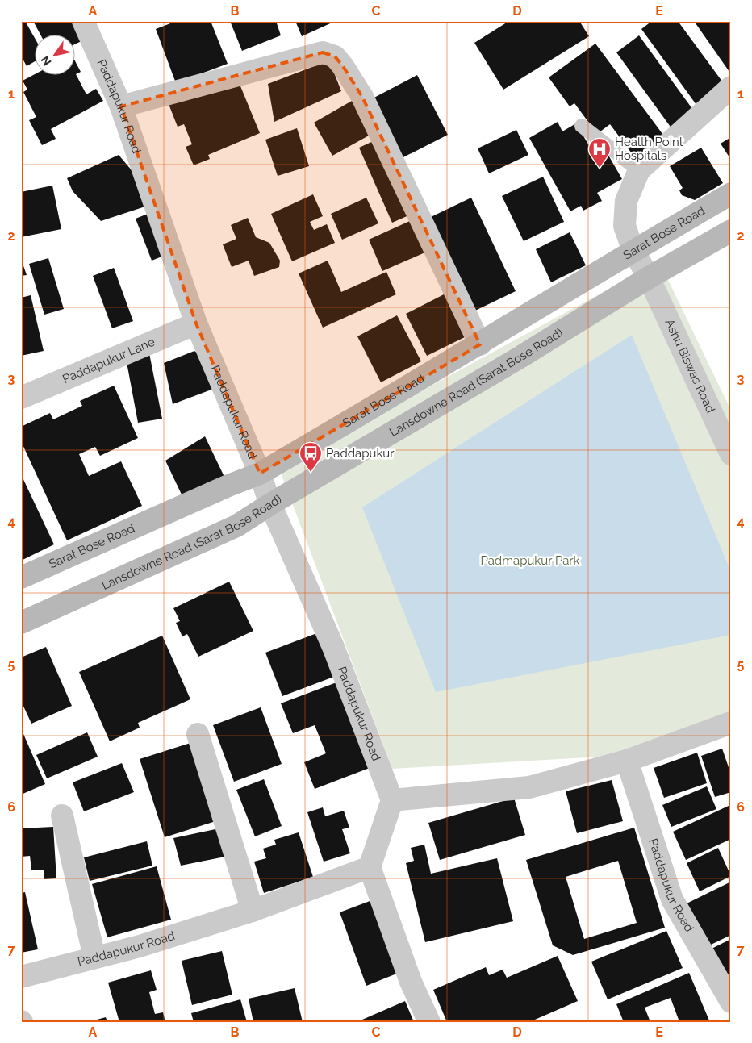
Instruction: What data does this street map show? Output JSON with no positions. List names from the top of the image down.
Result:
{
  "streets": {
    "main road": ["Sarat Bose Road", "Lansdowne Road (Sarat Bose Road)"],
    "street": ["Paddapukur Road", "Paddapukur Lane", "Ashu Biswas Road"]
  },
  "crossings": [
    ["Paddapukur Road", "Sarat Bose Road"],
    ["Paddapukur Road", "Paddapukur Lane"],
    ["Paddapukur Road", "Lansdowne Road (Sarat Bose Road)"],
    ["Sarat Bose Road", "Ashu Biswas Road"],
    ["Ashu Biswas Road", "Lansdowne Road (Sarat Bose Road)"]
  ],
  "parks": ["Padmapukur Park"],
  "places": {
    "hospital": ["Health Point Hospitals"],
    "bus stop": ["Paddapukur"]
  },
  "north": "bottom left",
  "grid": {
    "columns": [
      "A",
      "B",
      "C",
      "D",
      "E"
    ],
    "rows": [
      "1",
      "2",
      "3",
      "4",
      "5",
      "6",
      "7"
    ]
  }
}
